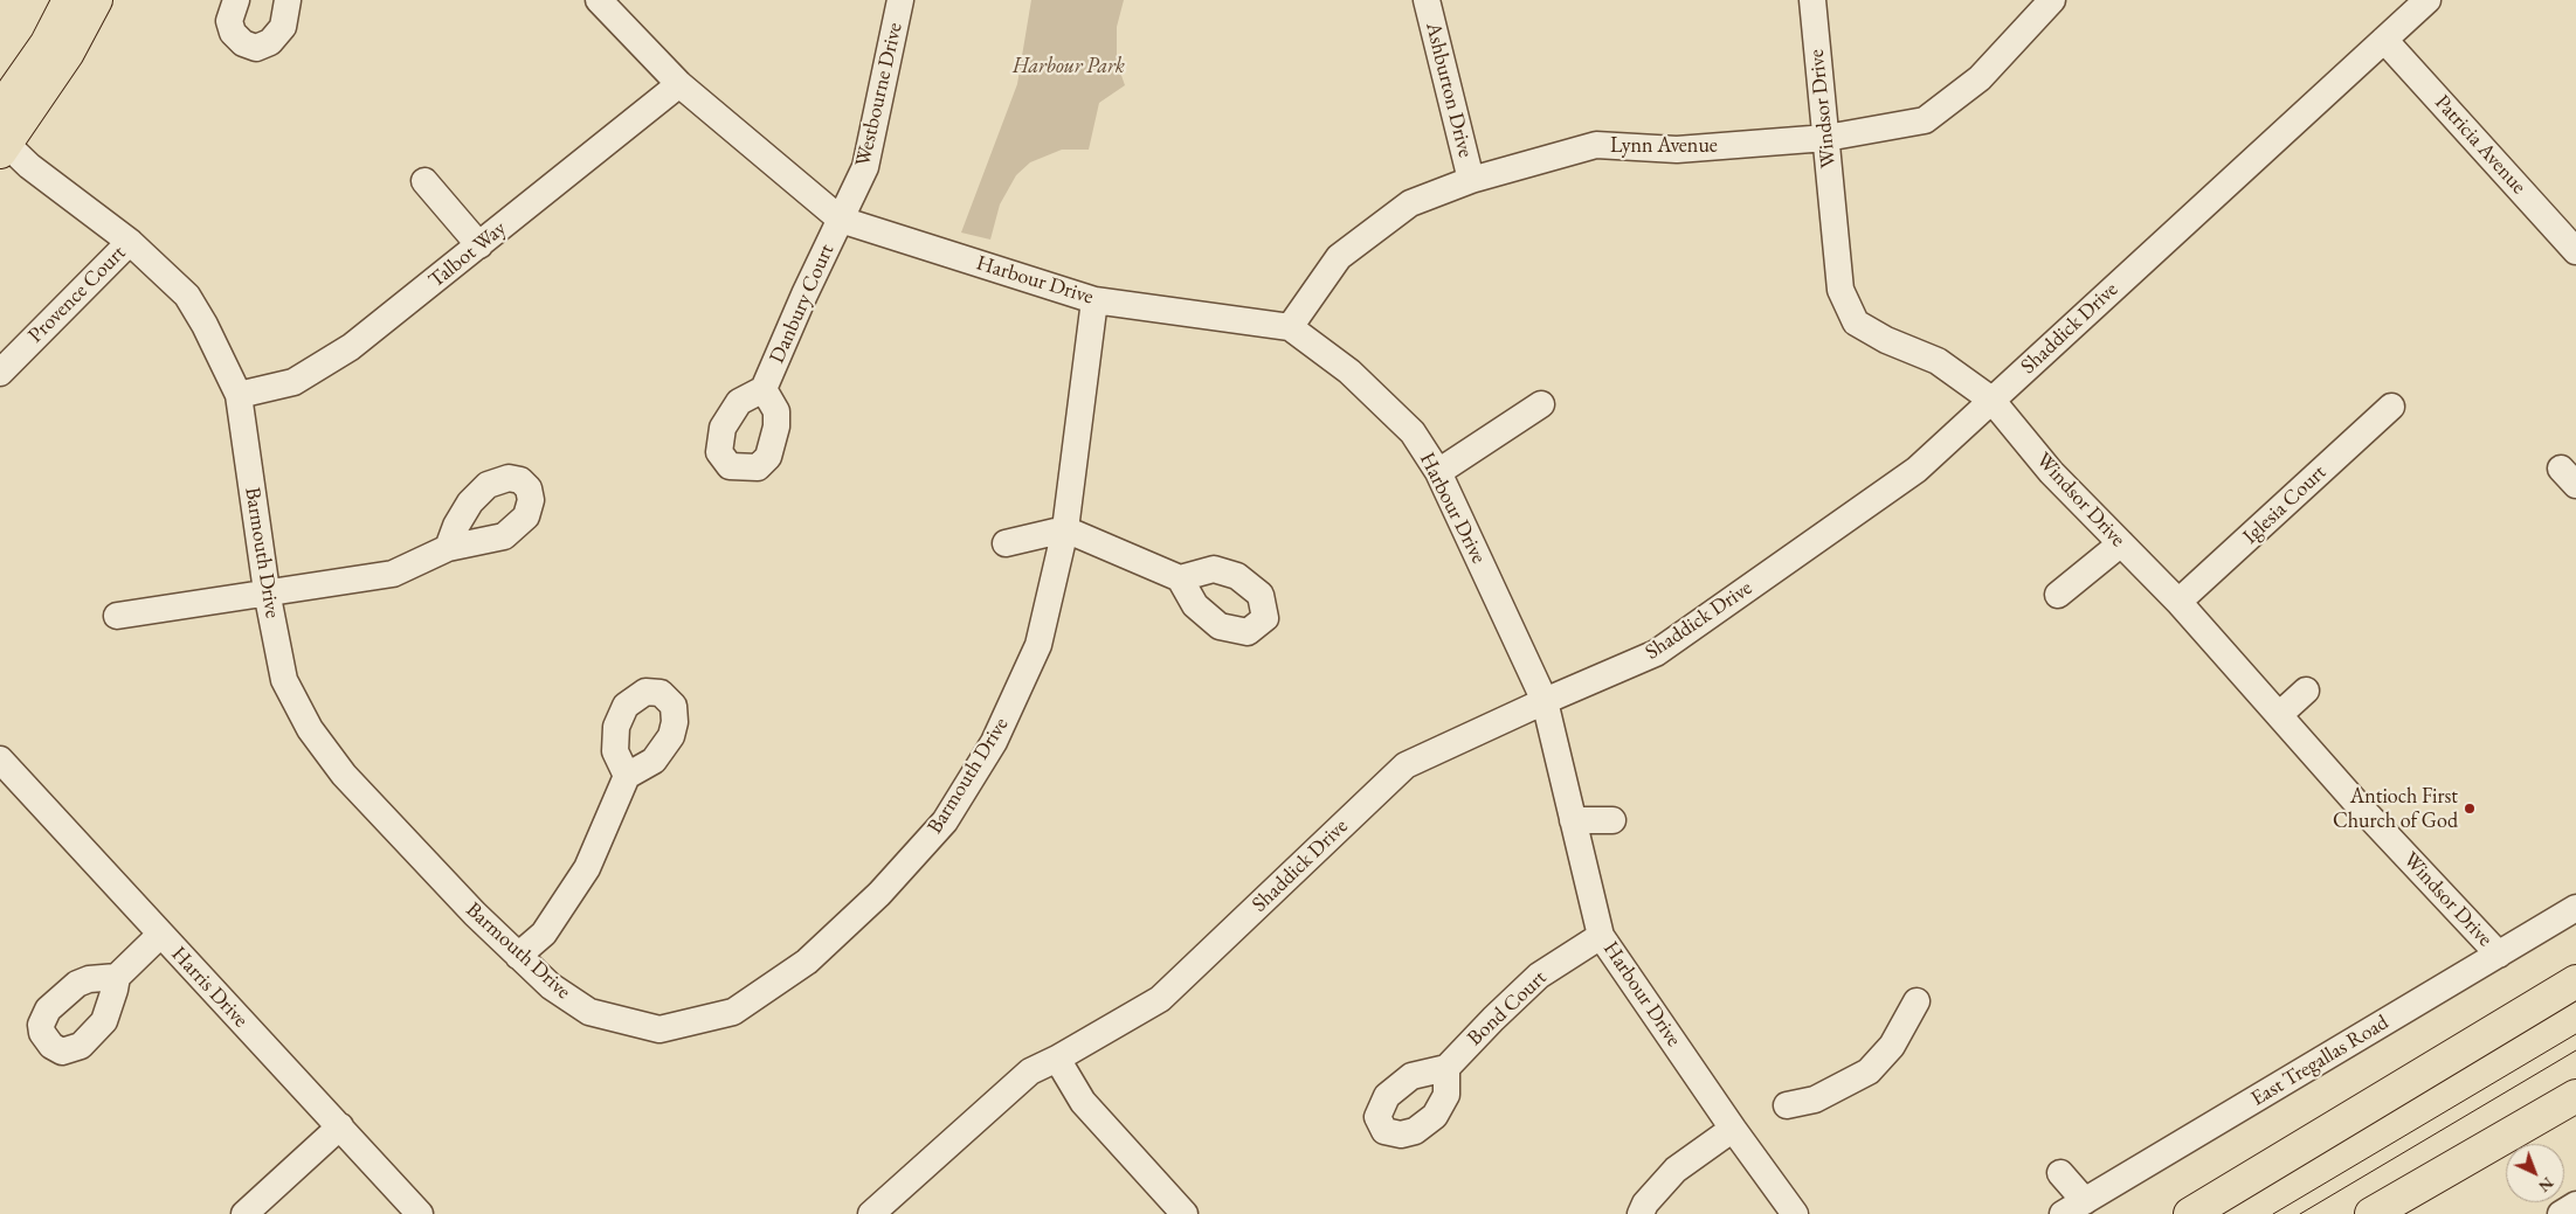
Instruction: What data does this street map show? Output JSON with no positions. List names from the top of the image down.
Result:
{
  "streets": {
    "street": [
      "Ashburton Drive",
      "Westbourne Drive",
      "Windsor Drive",
      "Patricia Avenue",
      "Lynn Avenue",
      "Talbot Way",
      "Harbour Drive",
      "Provence Court",
      "Danbury Court",
      "Shaddick Drive",
      "Iglesia Court",
      "Barmouth Drive",
      "Harris Drive",
      "Bond Court",
      "East Tregallas Road"
    ]
  },
  "crossings": [
    ["Ashburton Drive", "Lynn Avenue"],
    ["Westbourne Drive", "Harbour Drive"],
    ["Westbourne Drive", "Danbury Court"],
    ["Windsor Drive", "Lynn Avenue"],
    ["Windsor Drive", "Shaddick Drive"],
    ["Windsor Drive", "Iglesia Court"],
    ["Windsor Drive", "East Tregallas Road"],
    ["Patricia Avenue", "Shaddick Drive"],
    ["Lynn Avenue", "Harbour Drive"],
    ["Talbot Way", "Harbour Drive"],
    ["Talbot Way", "Barmouth Drive"],
    ["Harbour Drive", "Danbury Court"],
    ["Harbour Drive", "Shaddick Drive"],
    ["Harbour Drive", "Barmouth Drive"],
    ["Harbour Drive", "Bond Court"],
    ["Provence Court", "Barmouth Drive"]
  ],
  "parks": ["Harbour Park"],
  "places": ["Antioch First Church of God"],
  "north": "bottom right"
}
